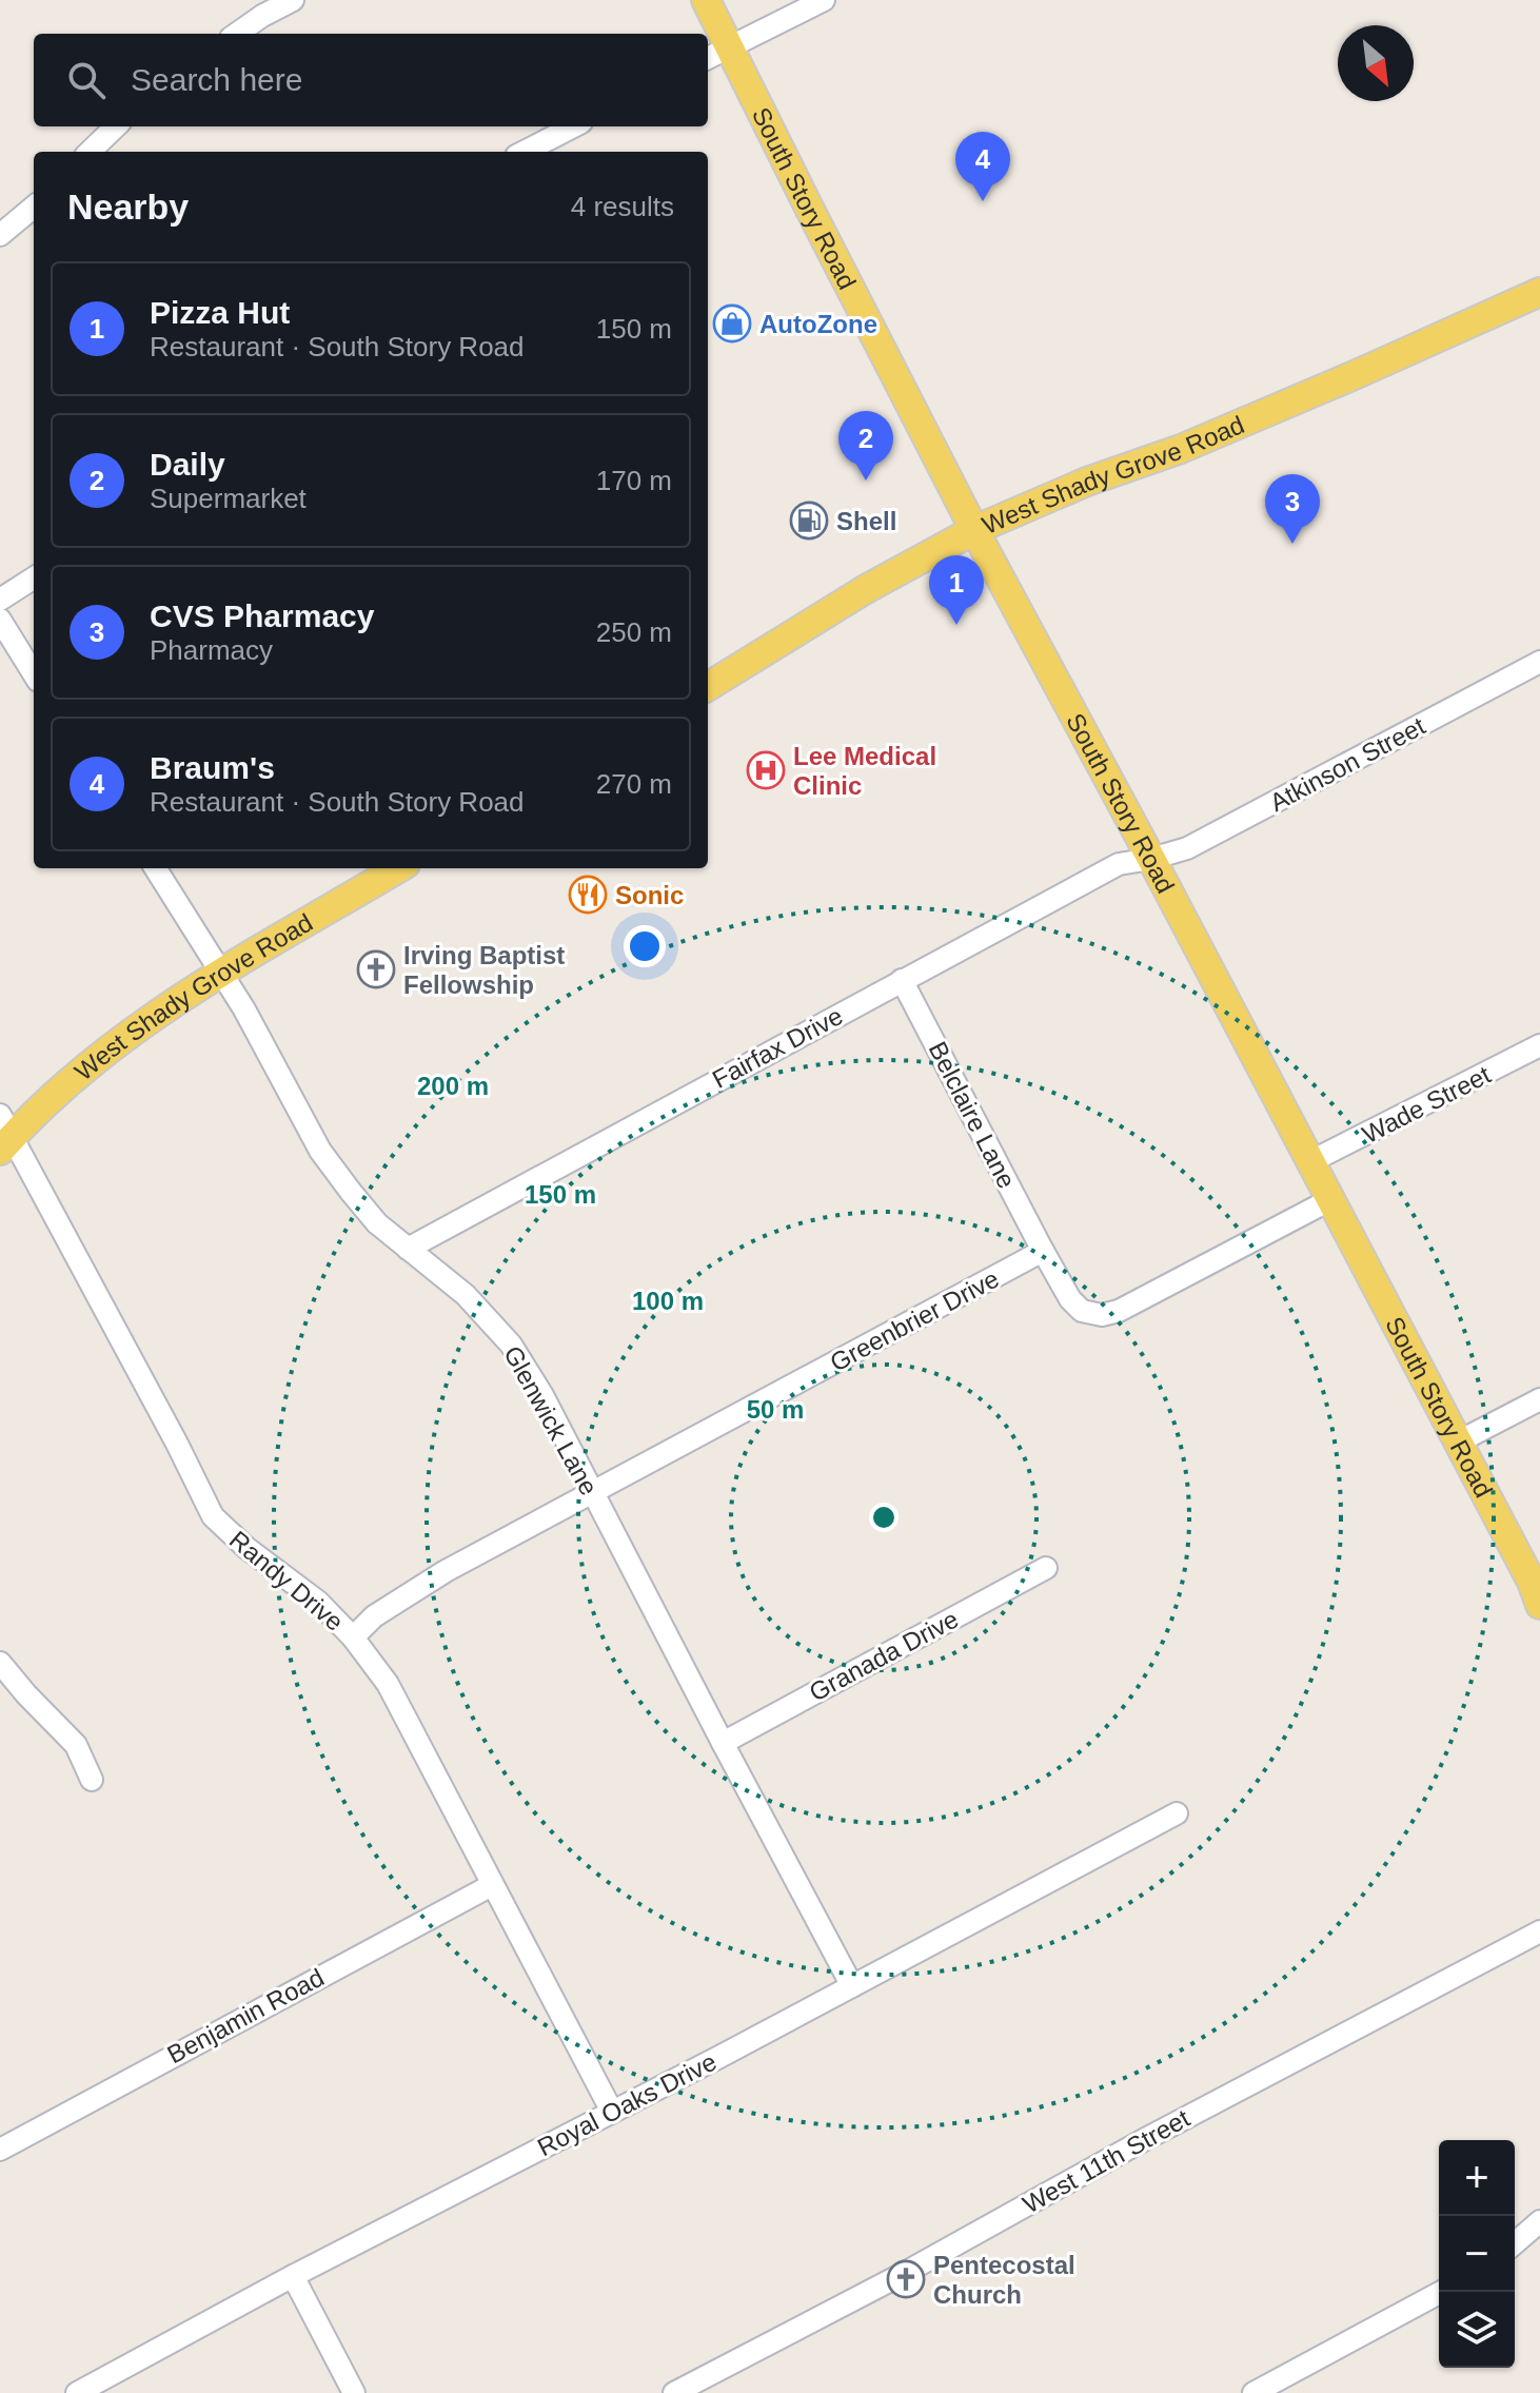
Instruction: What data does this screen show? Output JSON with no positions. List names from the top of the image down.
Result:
{
  "streets": {
    "main road": ["South Story Road", "West Shady Grove Road"],
    "street": [
      "Atkinson Street",
      "Fairfax Drive",
      "Wade Street",
      "Belclaire Lane",
      "Greenbrier Drive",
      "Glenwick Lane",
      "Randy Drive",
      "Granada Drive",
      "Benjamin Road",
      "Royal Oaks Drive",
      "West 11th Street"
    ]
  },
  "crossings": [
    ["South Story Road", "West Shady Grove Road"],
    ["South Story Road", "Atkinson Street"],
    ["South Story Road", "Fairfax Drive"],
    ["South Story Road", "Wade Street"],
    ["West Shady Grove Road", "Glenwick Lane"],
    ["West Shady Grove Road", "Randy Drive"],
    ["Atkinson Street", "Fairfax Drive"],
    ["Fairfax Drive", "Belclaire Lane"],
    ["Fairfax Drive", "Glenwick Lane"],
    ["Belclaire Lane", "Greenbrier Drive"],
    ["Greenbrier Drive", "Glenwick Lane"],
    ["Greenbrier Drive", "Randy Drive"],
    ["Glenwick Lane", "Granada Drive"],
    ["Glenwick Lane", "Royal Oaks Drive"],
    ["Randy Drive", "Benjamin Road"],
    ["Randy Drive", "Royal Oaks Drive"]
  ],
  "places": {
    "shop": ["AutoZone"],
    "fuel station": ["Shell"],
    "hospital": ["Lee Medical Clinic"],
    "restaurant": ["Sonic"],
    "church": ["Irving Baptist Fellowship", "Pentecostal Church"]
  },
  "north": "bottom right",
  "page": {
    "search": "Search here",
    "pins": [
      "4",
      "2",
      "3",
      "1"
    ],
    "heading": ["Nearby", "4 results"],
    "list": [
      {
        "mark": "1",
        "name": "Pizza Hut",
        "note": "Restaurant · South Story Road",
        "value": "150 m"
      },
      {
        "mark": "2",
        "name": "Daily",
        "note": "Supermarket",
        "value": "170 m"
      },
      {
        "mark": "3",
        "name": "CVS Pharmacy",
        "note": "Pharmacy",
        "value": "250 m"
      },
      {
        "mark": "4",
        "name": "Braum's",
        "note": "Restaurant · South Story Road",
        "value": "270 m"
      }
    ],
    "map_buttons": ["+", "−"]
  },
  "rings": [
    "200 m",
    "150 m",
    "100 m",
    "50 m"
  ]
}
